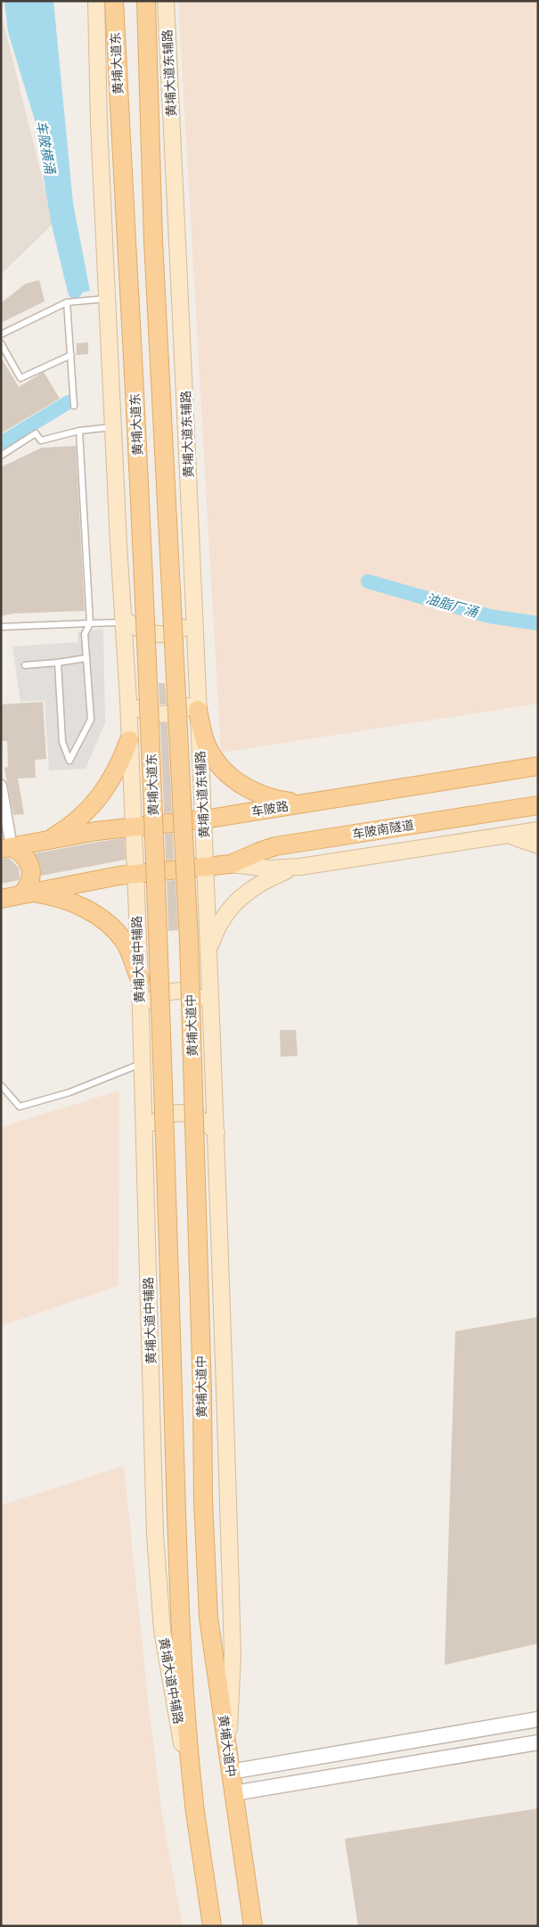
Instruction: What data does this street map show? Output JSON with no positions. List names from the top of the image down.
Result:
{
  "streets": {
    "main road": [
      "黄埔大道东",
      "黄埔大道东辅路",
      "车陂路",
      "车陂南隧道",
      "黄埔大道中辅路",
      "黄埔大道中"
    ]
  },
  "crossings": [
    ["黄埔大道东", "黄埔大道中辅路"],
    ["黄埔大道东辅路", "车陂路"],
    ["车陂路", "黄埔大道中辅路"]
  ],
  "water": ["车陂横涌", "油脂厂涌"]
}
